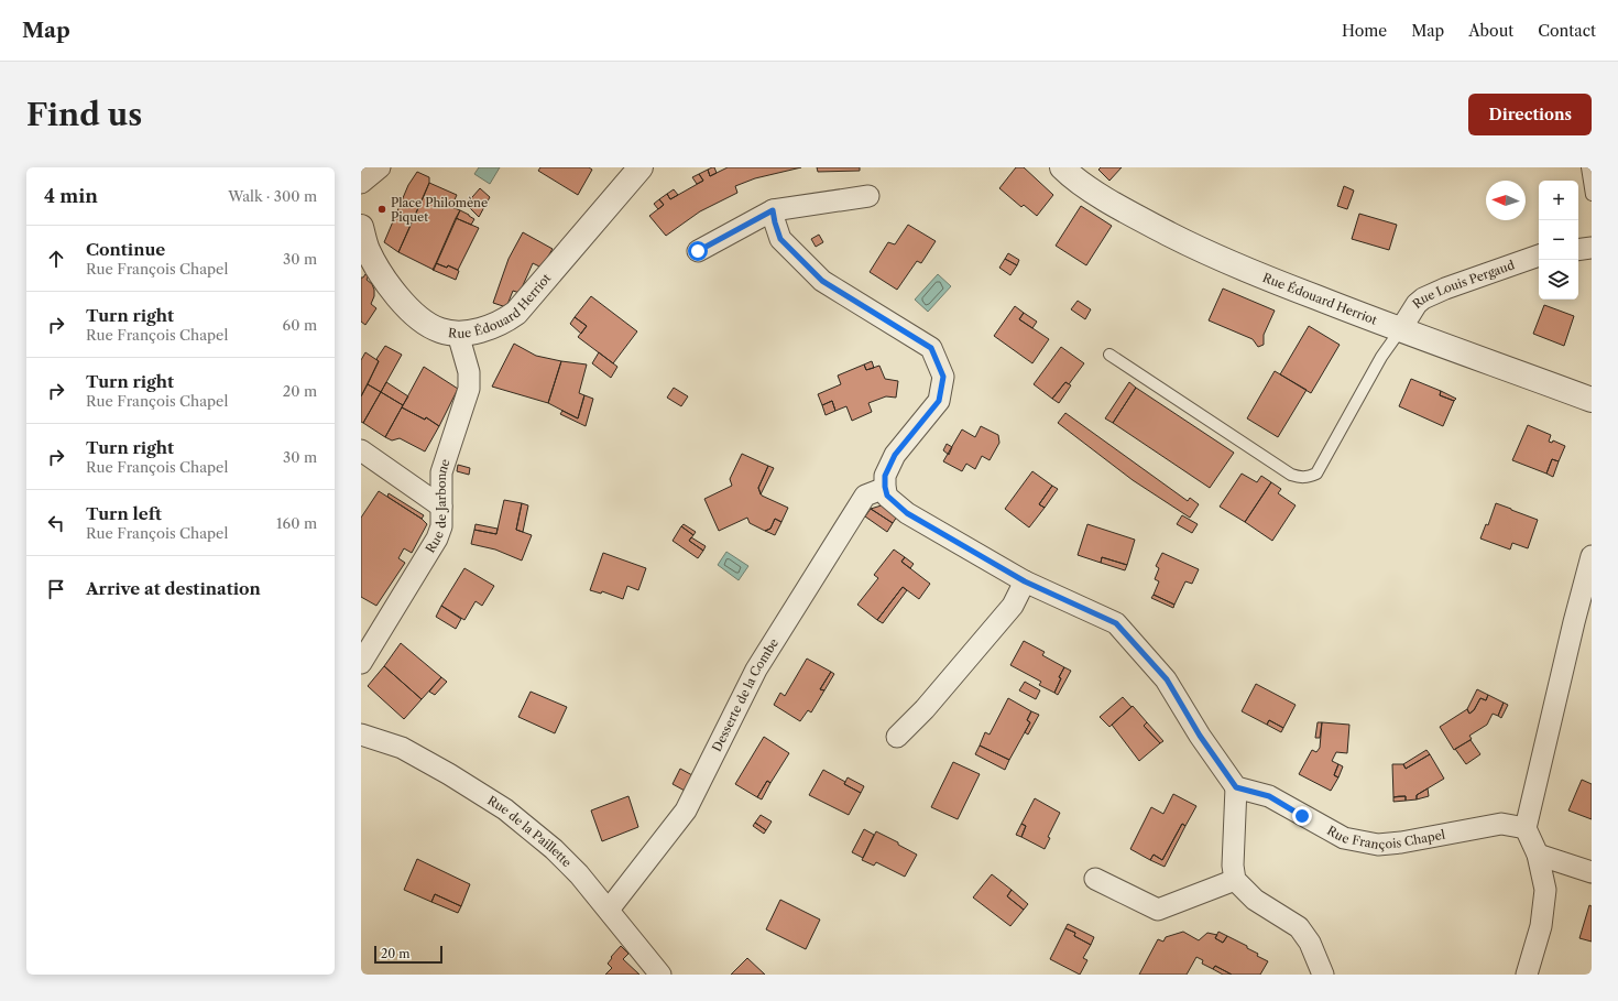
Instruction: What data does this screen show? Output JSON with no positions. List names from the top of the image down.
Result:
{
  "streets": {
    "street": [
      "Rue Louis Pergaud",
      "Rue Édouard Herriot",
      "Rue de Jarbonne",
      "Desserte de la Combe",
      "Rue François Chapel",
      "Rue de la Paillette"
    ]
  },
  "crossings": [
    ["Rue Louis Pergaud", "Rue Édouard Herriot"],
    ["Rue Édouard Herriot", "Rue de Jarbonne"],
    ["Desserte de la Combe", "Rue de la Paillette"]
  ],
  "places": ["Place Philomène Piquet"],
  "scale_bar": "20 m",
  "north": "left",
  "page": {
    "header": "Map",
    "nav": [
      "Home",
      "Map",
      "About",
      "Contact"
    ],
    "buttons": "Directions",
    "title": "Find us",
    "heading": ["4 min", "Walk · 300 m"],
    "map_buttons": ["+", "−"],
    "list": [
      ["Continue", "Rue François Chapel", "30 m"],
      ["Turn right", "Rue François Chapel", "60 m"],
      ["Turn right", "Rue François Chapel", "20 m"],
      ["Turn right", "Rue François Chapel", "30 m"],
      ["Turn left", "Rue François Chapel", "160 m"],
      "Arrive at destination"
    ],
    "scale": "20 m"
  }
}
